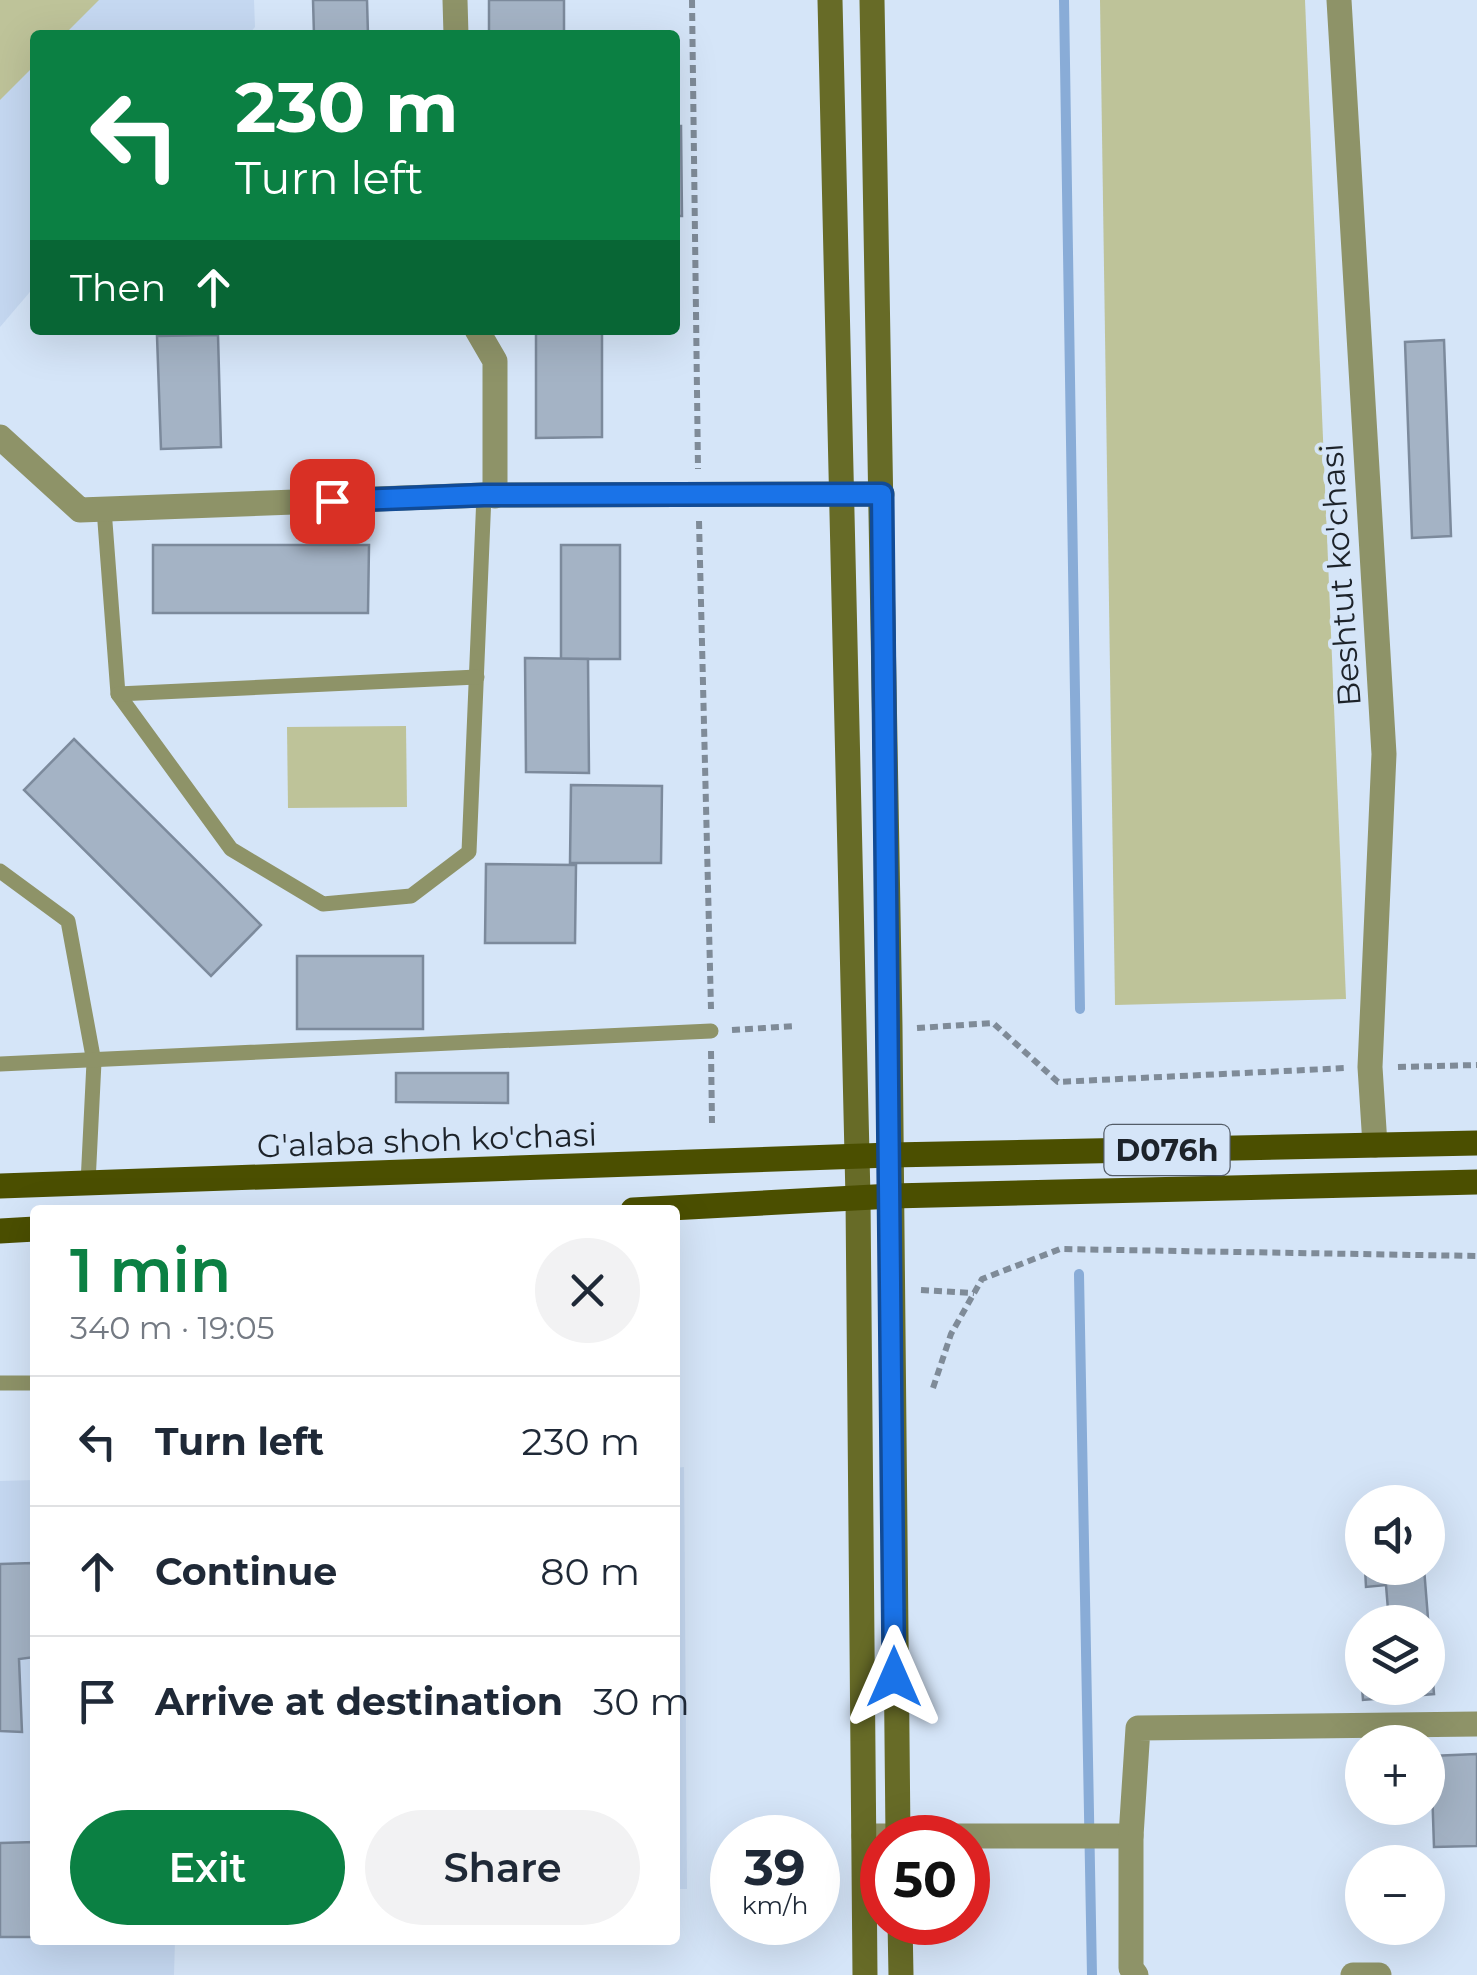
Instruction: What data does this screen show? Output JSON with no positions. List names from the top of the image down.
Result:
{
  "streets": {
    "main road": ["G'alaba shoh ko'chasi", "D076h"],
    "street": ["Beshtut ko'chasi"]
  },
  "crossings": [
    ["Beshtut ko'chasi", "D076h"],
    ["G'alaba shoh ko'chasi", "D076h"]
  ],
  "page": {
    "turn": ["230 m", "Turn left"],
    "then": "Then",
    "heading": ["1 min", "340 m · 19:05"],
    "list": [
      {
        "name": "Turn left",
        "value": "230 m"
      },
      {
        "name": "Continue",
        "value": "80 m"
      },
      {
        "name": "Arrive at destination",
        "value": "30 m"
      }
    ],
    "map_buttons": ["+", "−"],
    "buttons": ["Exit", "Share"],
    "speed": "39 km/h",
    "limit": "50"
  }
}
